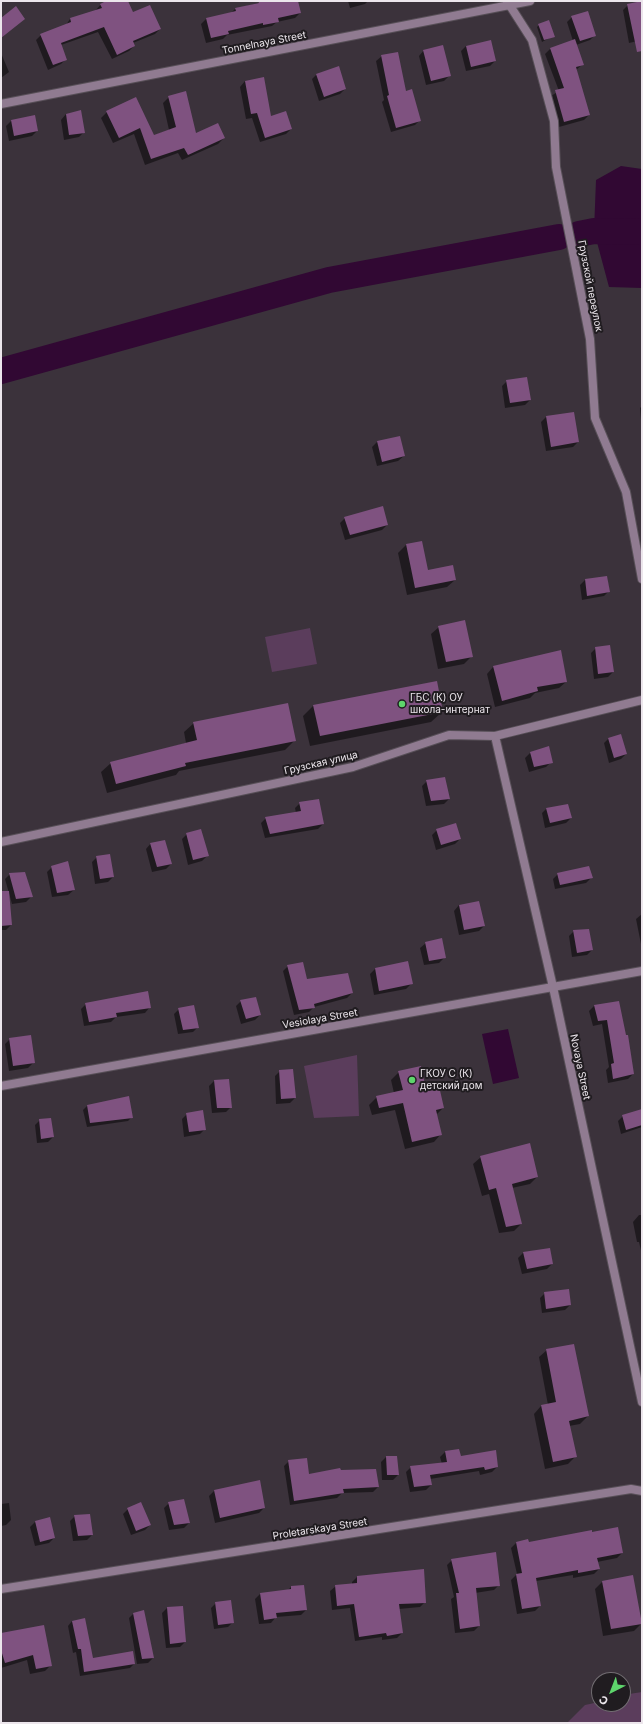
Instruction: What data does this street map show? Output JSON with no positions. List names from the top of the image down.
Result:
{
  "streets": {
    "street": [
      "Tonnelnaya Street",
      "Грузской переулок",
      "Грузская улица",
      "Vesiolaya Street",
      "Novaya Street",
      "Proletarskaya Street"
    ]
  },
  "crossings": [
    ["Tonnelnaya Street", "Грузской переулок"],
    ["Грузская улица", "Novaya Street"],
    ["Vesiolaya Street", "Novaya Street"]
  ],
  "places": ["ГБС (К) ОУ школа-интернат", "ГКОУ С (К) детский дом"],
  "north": "bottom left"
}
